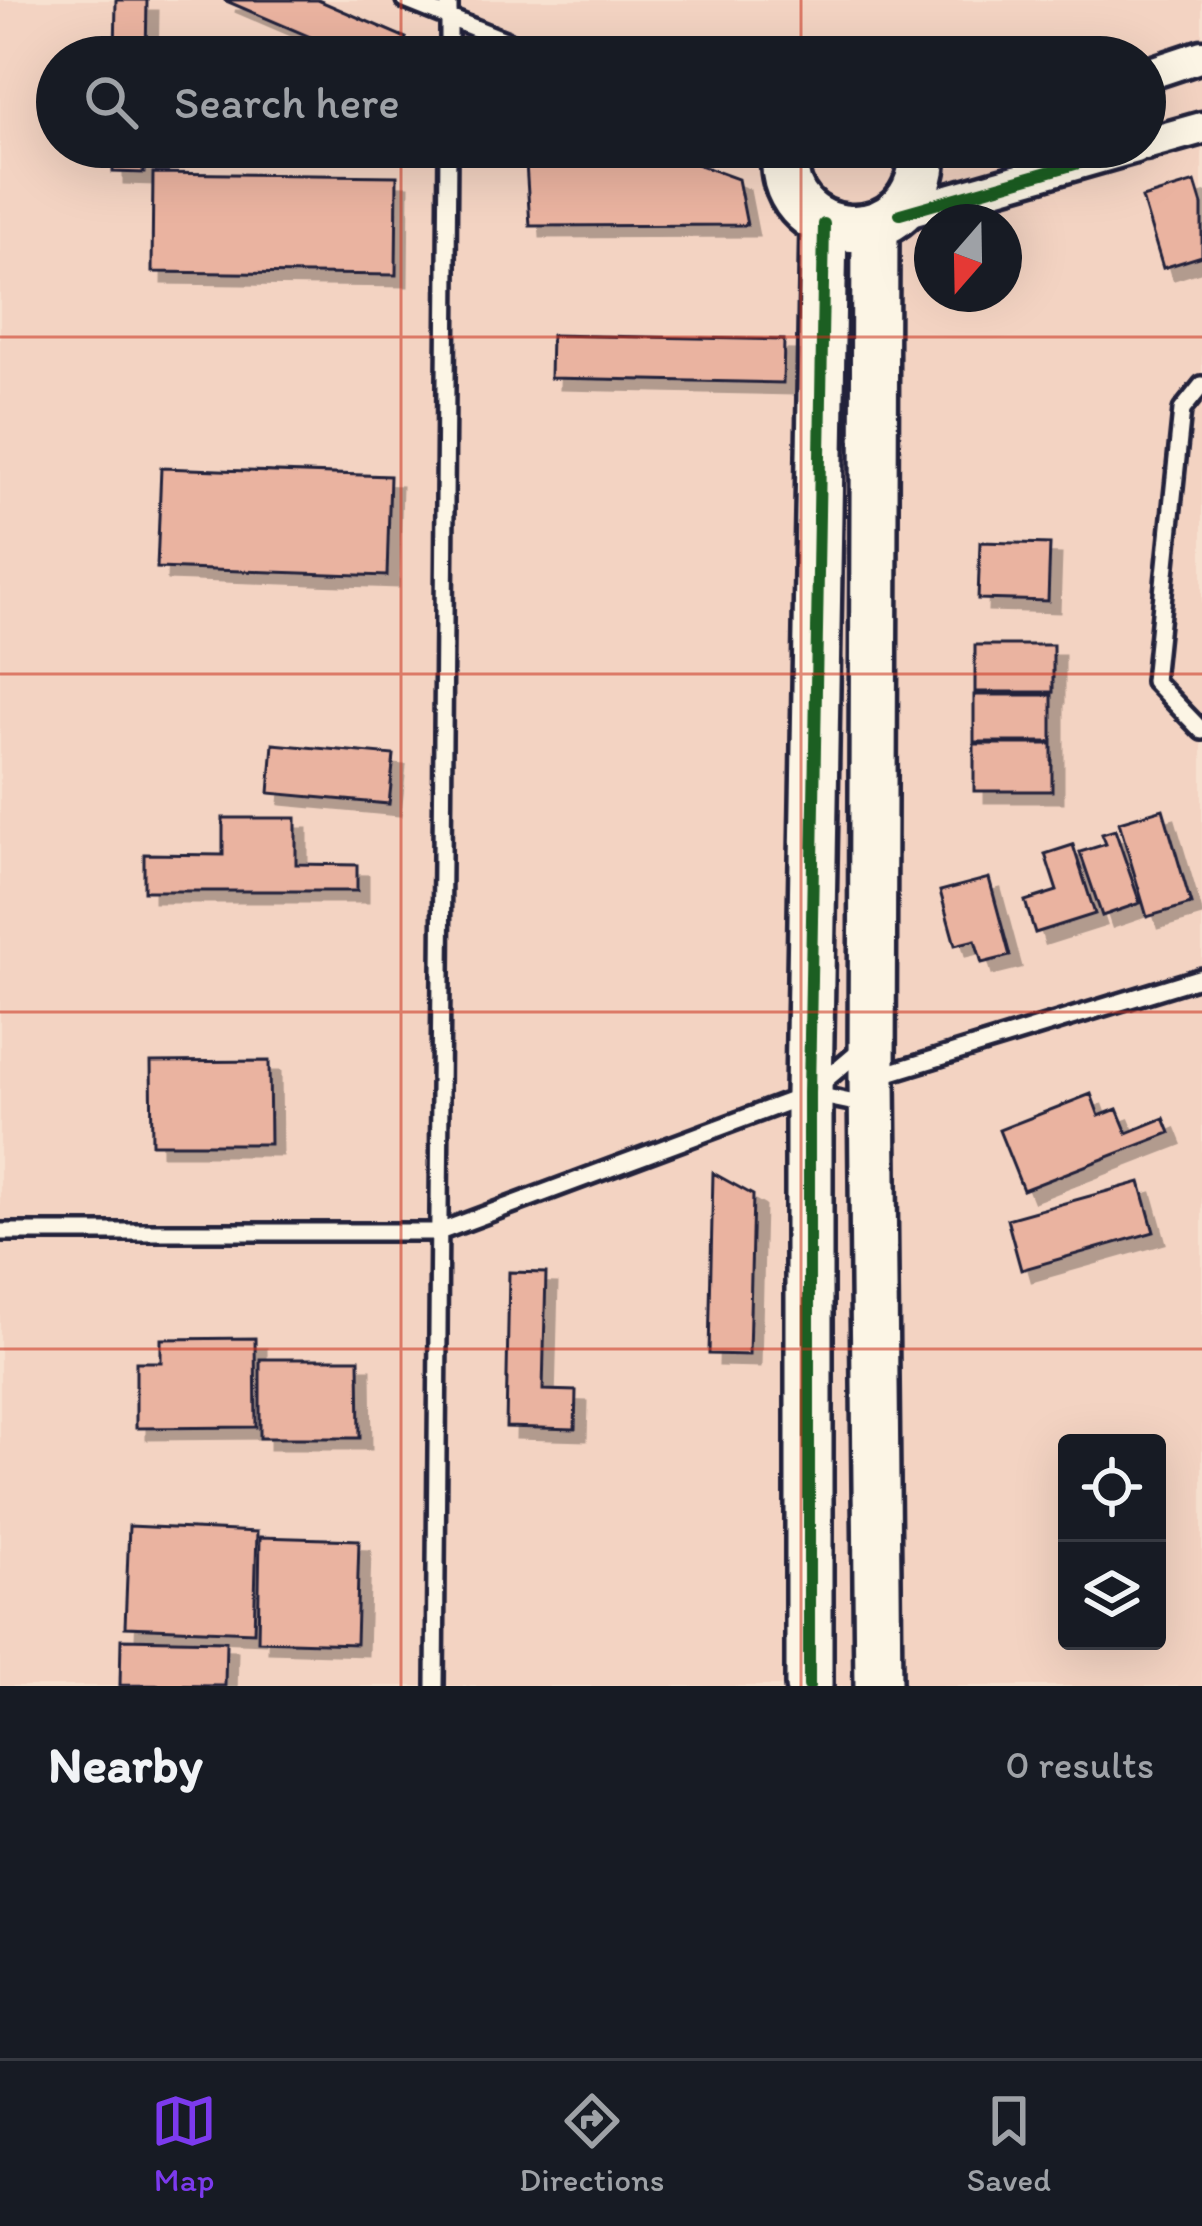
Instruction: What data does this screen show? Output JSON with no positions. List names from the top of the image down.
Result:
{
  "north": "bottom",
  "page": {
    "search": "Search here",
    "heading": ["Nearby", "0 results"],
    "nav": ["Map", "Directions", "Saved"]
  }
}
